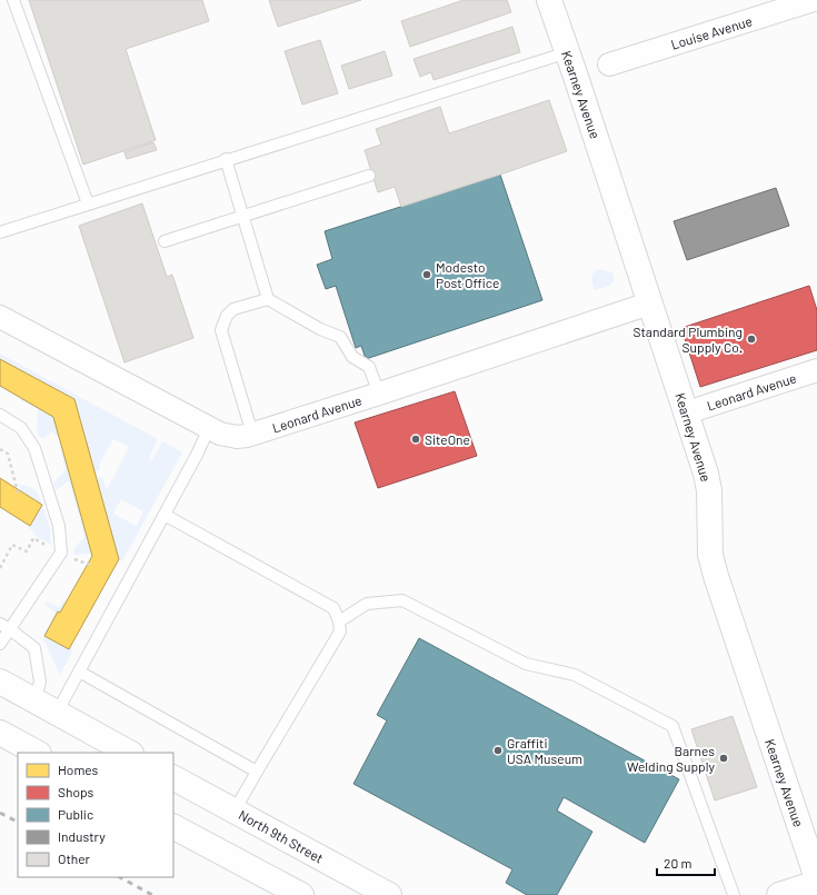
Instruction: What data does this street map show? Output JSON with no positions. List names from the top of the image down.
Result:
{
  "streets": {
    "street": [
      "Louise Avenue",
      "Kearney Avenue",
      "Leonard Avenue",
      "North 9th Street"
    ]
  },
  "crossings": [
    ["Kearney Avenue", "Leonard Avenue"]
  ],
  "places": [
    "Modesto Post Office",
    "Standard Plumbing Supply Co.",
    "SiteOne",
    "Graffiti USA Museum",
    "Barnes Welding Supply"
  ],
  "legend": [
    "Homes",
    "Shops",
    "Public",
    "Industry",
    "Other"
  ],
  "scale_bar": "20 m"
}
